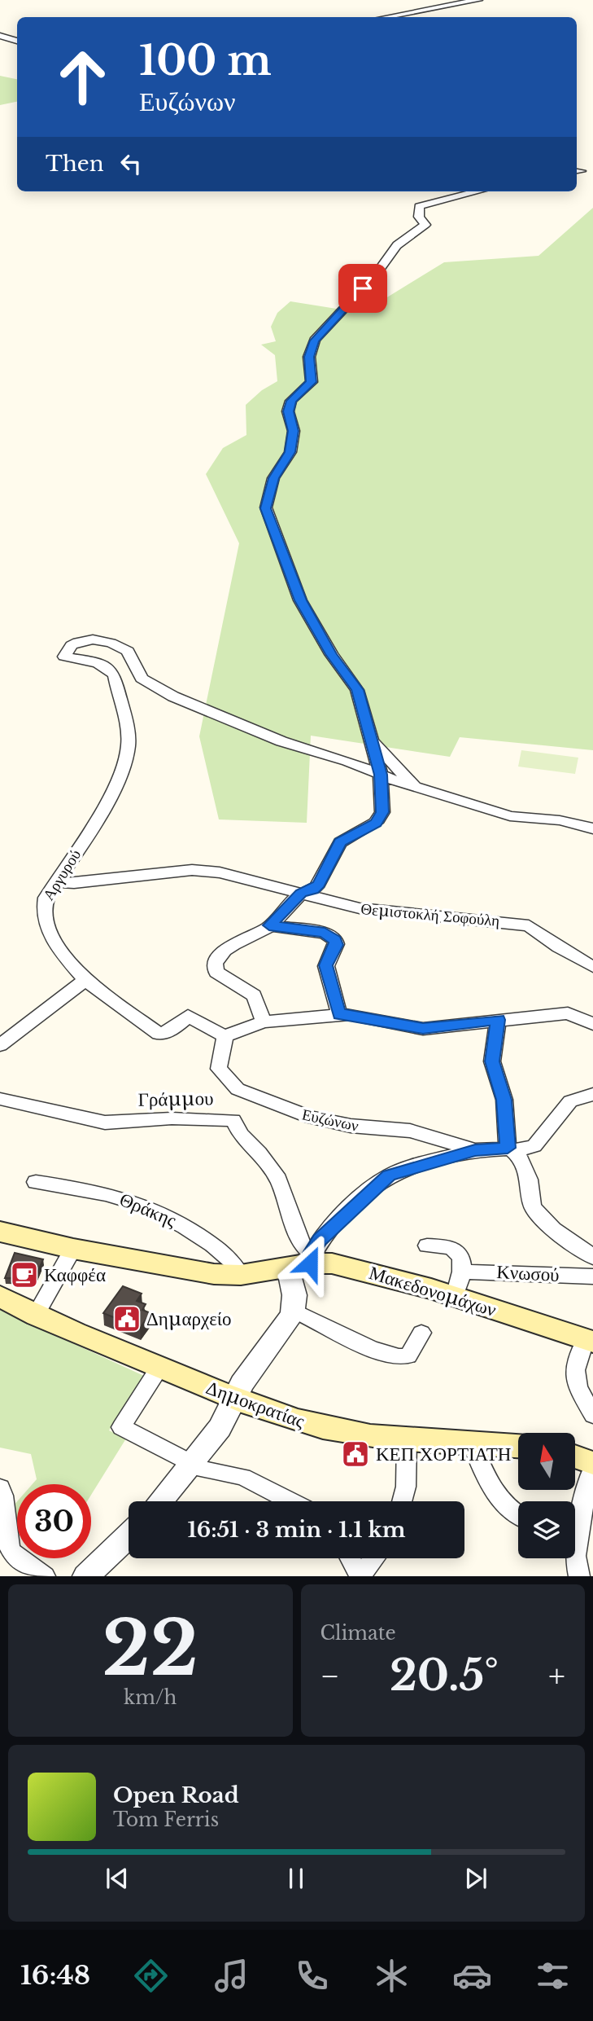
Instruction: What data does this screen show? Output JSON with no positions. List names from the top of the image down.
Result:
{
  "streets": {
    "main road": ["Μακεδονομάχων", "Δημοκρατίας"],
    "street": [
      "Αργυρού",
      "Θεμιστοκλή Σοφούλη",
      "Γράμμου",
      "Ευζώνων",
      "Θράκης",
      "Κνωσού"
    ]
  },
  "crossings": [
    ["Αργυρού", "Θεμιστοκλή Σοφούλη"],
    ["Γράμμου", "Μακεδονομάχων"],
    ["Θράκης", "Μακεδονομάχων"]
  ],
  "places": {
    "cafe": ["Καφφέα"],
    "public building": ["Δημαρχείο", "ΚΕΠ ΧΟΡΤΙΑΤΗ"]
  },
  "north": "top",
  "page": {
    "turn": ["100 m", "Ευζώνων"],
    "then": "Then",
    "limit": "30",
    "trip": "16:51 · 3 min · 1.1 km",
    "tile": [
      ["22", "km/h"],
      "Climate"
    ],
    "heat": ["−", "20.5°", "+"],
    "song": ["Open Road", "Tom Ferris"],
    "tabs": "16:48"
  }
}
